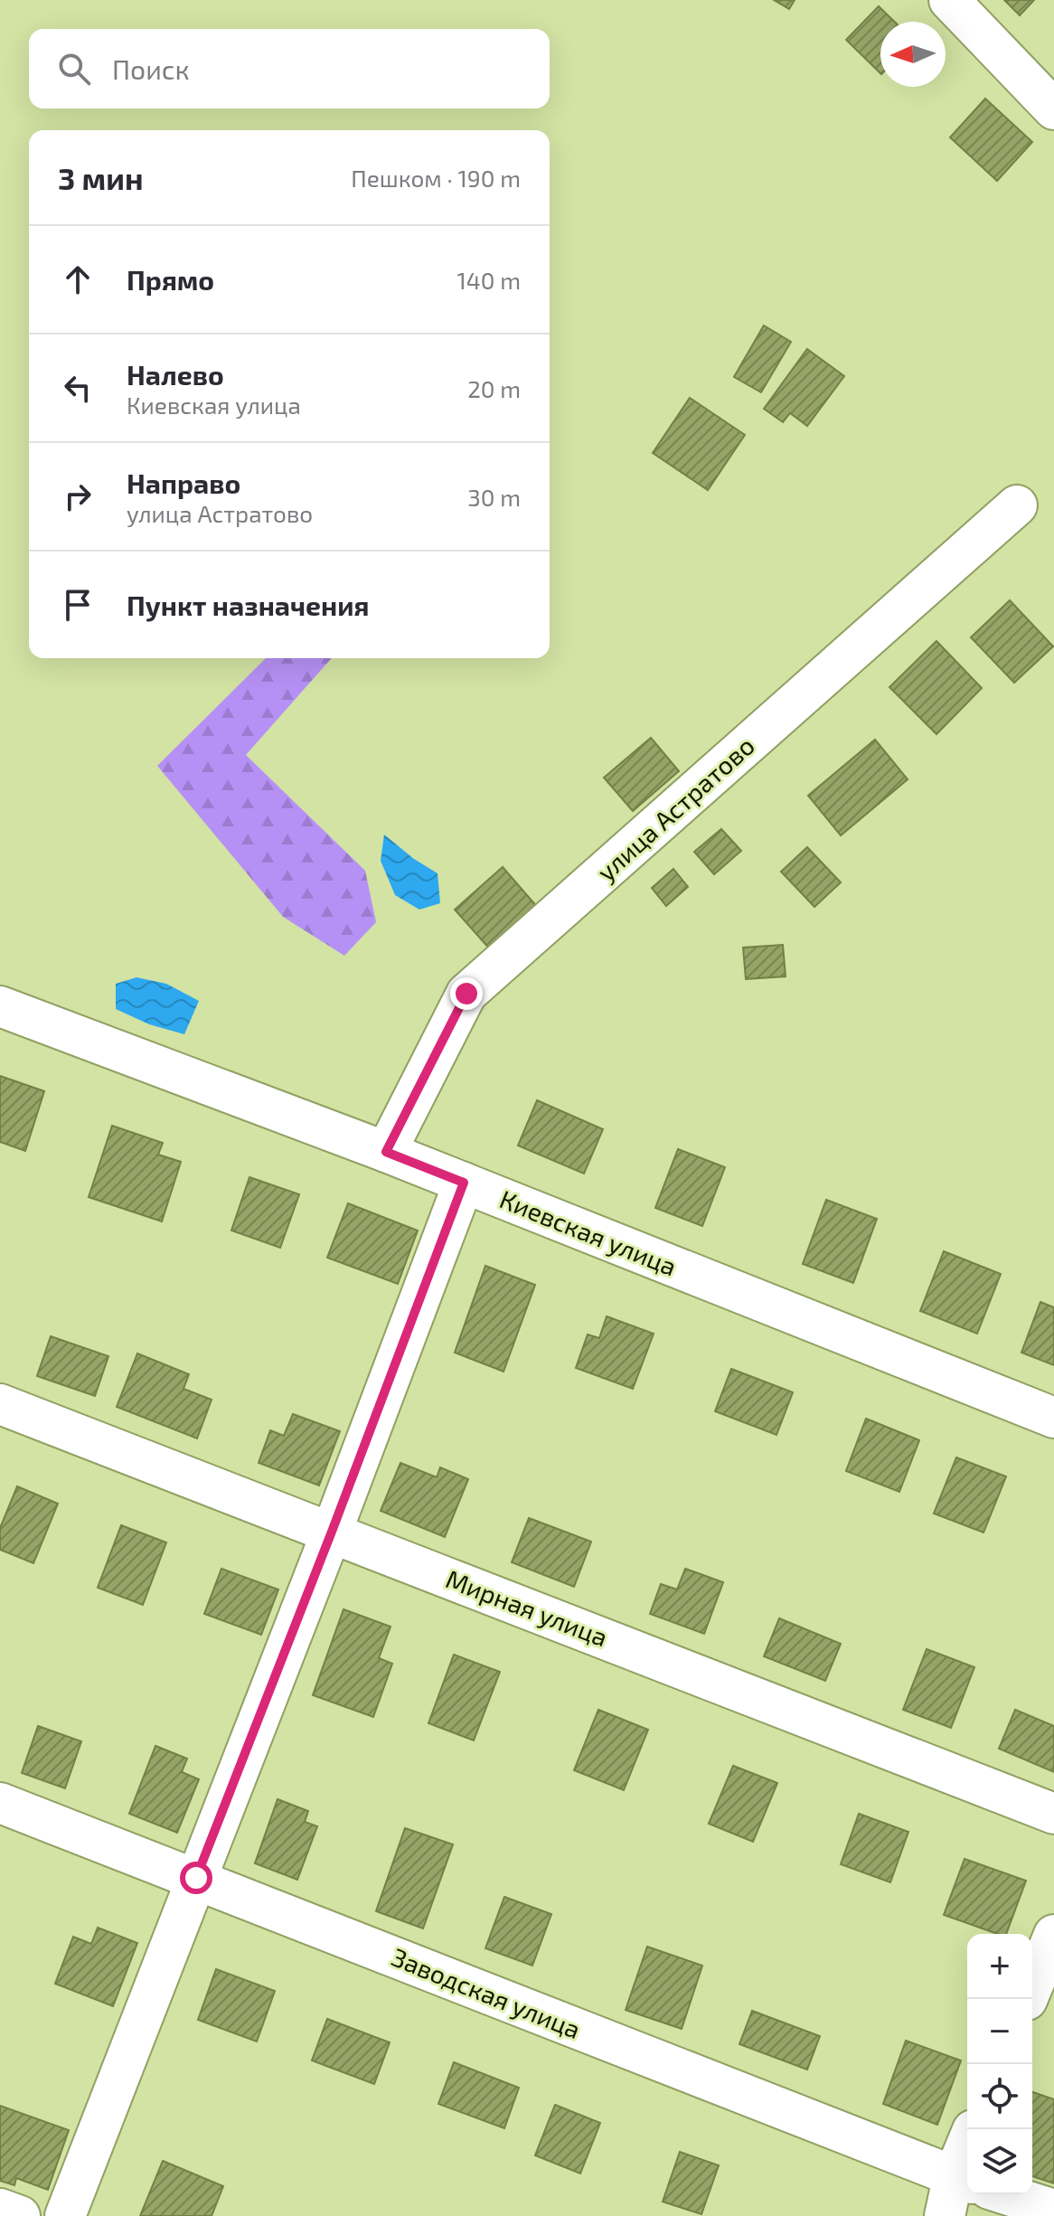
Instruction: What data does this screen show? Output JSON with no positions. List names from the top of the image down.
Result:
{
  "streets": {
    "street": [
      "улица Астратово",
      "Киевская улица",
      "Мирная улица",
      "Заводская улица"
    ]
  },
  "crossings": [
    ["улица Астратово", "Киевская улица"]
  ],
  "north": "left",
  "page": {
    "search": "Поиск",
    "heading": ["3 мин", "Пешком · 190 m"],
    "list": [
      ["Прямо", "140 m"],
      ["Налево", "Киевская улица", "20 m"],
      ["Направо", "улица Астратово", "30 m"],
      "Пункт назначения"
    ],
    "map_buttons": ["+", "−"]
  }
}
